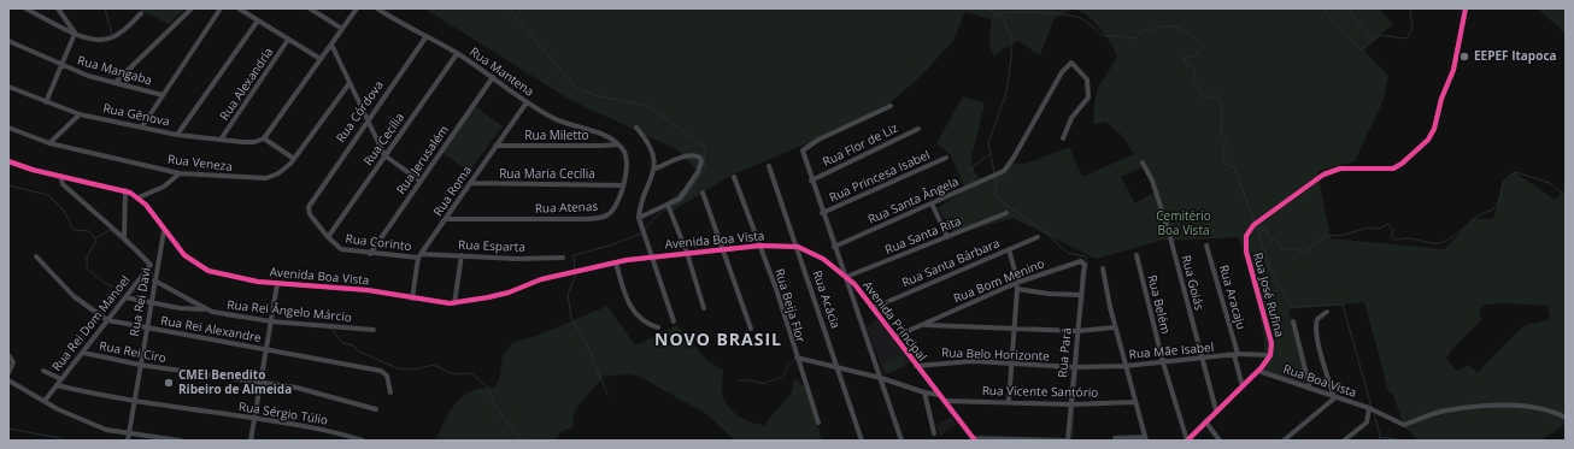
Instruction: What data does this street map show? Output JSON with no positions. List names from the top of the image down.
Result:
{
  "streets": {
    "street": [
      "Rua Mangaba",
      "Rua Mantena",
      "Rua Alexandria",
      "Rua Córdova",
      "Rua Gênova",
      "Rua Miletto",
      "Rua Cecília",
      "Rua Flor de Liz",
      "Rua Jerusalém",
      "Rua Veneza",
      "Rua Maria Cecília",
      "Rua Princesa Isabel",
      "Rua Roma",
      "Rua Santa Ângela",
      "Rua Atenas",
      "Rua Santa Rita",
      "Avenida Boa Vista",
      "Rua Corinto",
      "Rua Esparta",
      "Rua Santa Bárbara",
      "Rua Bom Menino",
      "Rua Goiás",
      "Rua José Rufina",
      "Rua Aracaju",
      "Rua Acácia",
      "Rua Rei Davi",
      "Rua Belém",
      "Rua Beija Flor",
      "Rua Rei Ângelo Márcio",
      "Avenida Principal",
      "Rua Rei Dom Manoel",
      "Rua Rei Alexandre",
      "Rua Mãe Isabel",
      "Rua Rei Ciro",
      "Rua Pará",
      "Rua Belo Horizonte",
      "Rua Boa Vista",
      "Rua Vicente Santório",
      "Rua Sérgio Túlio"
    ]
  },
  "crossings": [
    ["Rua Mantena", "Rua Córdova"],
    ["Rua Mantena", "Rua Miletto"],
    ["Rua Mantena", "Rua Cecília"],
    ["Rua Mantena", "Rua Jerusalém"],
    ["Rua Mantena", "Rua Roma"],
    ["Rua Mantena", "Rua Atenas"],
    ["Rua Alexandria", "Rua Gênova"],
    ["Rua Córdova", "Rua Corinto"],
    ["Rua Miletto", "Rua Roma"],
    ["Rua Miletto", "Rua Atenas"],
    ["Rua Cecília", "Rua Corinto"],
    ["Rua Flor de Liz", "Rua Princesa Isabel"],
    ["Rua Jerusalém", "Rua Corinto"],
    ["Rua Maria Cecília", "Rua Roma"],
    ["Rua Maria Cecília", "Rua Atenas"],
    ["Rua Princesa Isabel", "Rua Santa Ângela"],
    ["Rua Princesa Isabel", "Rua Santa Rita"],
    ["Rua Princesa Isabel", "Rua Beija Flor"],
    ["Rua Princesa Isabel", "Avenida Principal"],
    ["Rua Roma", "Rua Atenas"],
    ["Rua Roma", "Avenida Boa Vista"],
    ["Rua Roma", "Rua Corinto"],
    ["Rua Roma", "Rua Esparta"],
    ["Rua Santa Rita", "Avenida Principal"],
    ["Avenida Boa Vista", "Rua Rei Davi"],
    ["Avenida Boa Vista", "Rua Beija Flor"],
    ["Avenida Boa Vista", "Avenida Principal"],
    ["Rua Corinto", "Rua Esparta"],
    ["Rua Santa Bárbara", "Avenida Principal"],
    ["Rua Bom Menino", "Avenida Principal"],
    ["Rua Bom Menino", "Rua Pará"],
    ["Rua Goiás", "Rua José Rufina"],
    ["Rua Goiás", "Rua Mãe Isabel"],
    ["Rua José Rufina", "Rua Aracaju"],
    ["Rua José Rufina", "Rua Belém"],
    ["Rua José Rufina", "Rua Mãe Isabel"],
    ["Rua José Rufina", "Rua Boa Vista"],
    ["Rua Aracaju", "Rua Mãe Isabel"],
    ["Rua Acácia", "Rua Beija Flor"],
    ["Rua Acácia", "Avenida Principal"],
    ["Rua Rei Davi", "Rua Rei Ângelo Márcio"],
    ["Rua Rei Davi", "Rua Rei Alexandre"],
    ["Rua Rei Davi", "Rua Rei Ciro"],
    ["Rua Rei Davi", "Rua Sérgio Túlio"],
    ["Rua Belém", "Rua Mãe Isabel"],
    ["Avenida Principal", "Rua Belo Horizonte"],
    ["Avenida Principal", "Rua Vicente Santório"],
    ["Rua Rei Dom Manoel", "Rua Rei Alexandre"],
    ["Rua Rei Dom Manoel", "Rua Rei Ciro"],
    ["Rua Rei Dom Manoel", "Rua Sérgio Túlio"],
    ["Rua Mãe Isabel", "Rua Pará"],
    ["Rua Mãe Isabel", "Rua Belo Horizonte"],
    ["Rua Pará", "Rua Belo Horizonte"],
    ["Rua Pará", "Rua Vicente Santório"]
  ],
  "districts": ["NOVO BRASIL"],
  "parks": ["Cemitério Boa Vista"],
  "places": ["EEPEF Itapoca", "CMEI Benedito Ribeiro de Almeida"]
}
